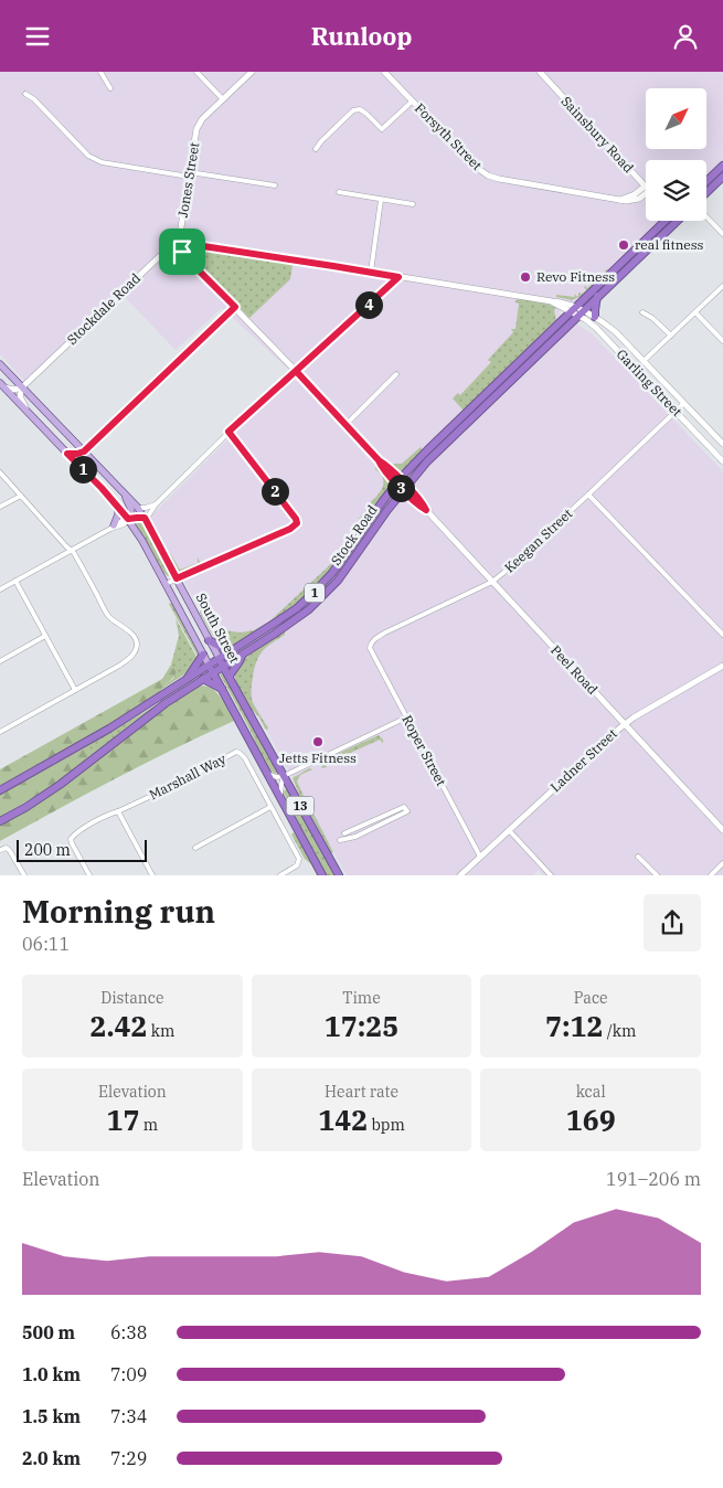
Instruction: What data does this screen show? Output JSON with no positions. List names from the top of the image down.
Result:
{
  "streets": {
    "highway": [
      "Stock Road",
      "1",
      "South Street",
      "13"
    ],
    "street": [
      "Sainsbury Road",
      "Forsyth Street",
      "Jones Street",
      "Stockdale Road",
      "Garling Street",
      "Keegan Street",
      "Peel Road",
      "Roper Street",
      "Ladner Street",
      "Marshall Way"
    ]
  },
  "crossings": [
    ["Jones Street", "Stockdale Road"],
    ["Jones Street", "Peel Road"],
    ["Stockdale Road", "South Street"],
    ["Stockdale Road", "Peel Road"],
    ["Garling Street", "Stock Road"],
    ["Garling Street", "Keegan Street"],
    ["Stock Road", "South Street"],
    ["Stock Road", "Peel Road"],
    ["Keegan Street", "Peel Road"],
    ["Keegan Street", "Roper Street"],
    ["Peel Road", "Ladner Street"],
    ["Roper Street", "Ladner Street"]
  ],
  "places": ["real fitness", "Revo Fitness", "Jetts Fitness"],
  "scale_bar": "200 m",
  "north": "top right",
  "page": {
    "header": "Runloop",
    "pins": [
      "4",
      "1",
      "3",
      "2"
    ],
    "scale": "200 m",
    "heading": ["Morning run", "06:11"],
    "stats": [
      ["Distance", "2.42 km"],
      ["Time", "17:25"],
      ["Pace", "7:12 /km"],
      ["Elevation", "17 m"],
      ["Heart rate", "142 bpm"],
      ["kcal", "169"]
    ],
    "chart": ["Elevation", "191–206 m"],
    "list": [
      {
        "name": "500 m",
        "note": "6:38"
      },
      {
        "name": "1.0 km",
        "note": "7:09"
      },
      {
        "name": "1.5 km",
        "note": "7:34"
      },
      {
        "name": "2.0 km",
        "note": "7:29"
      }
    ]
  }
}
